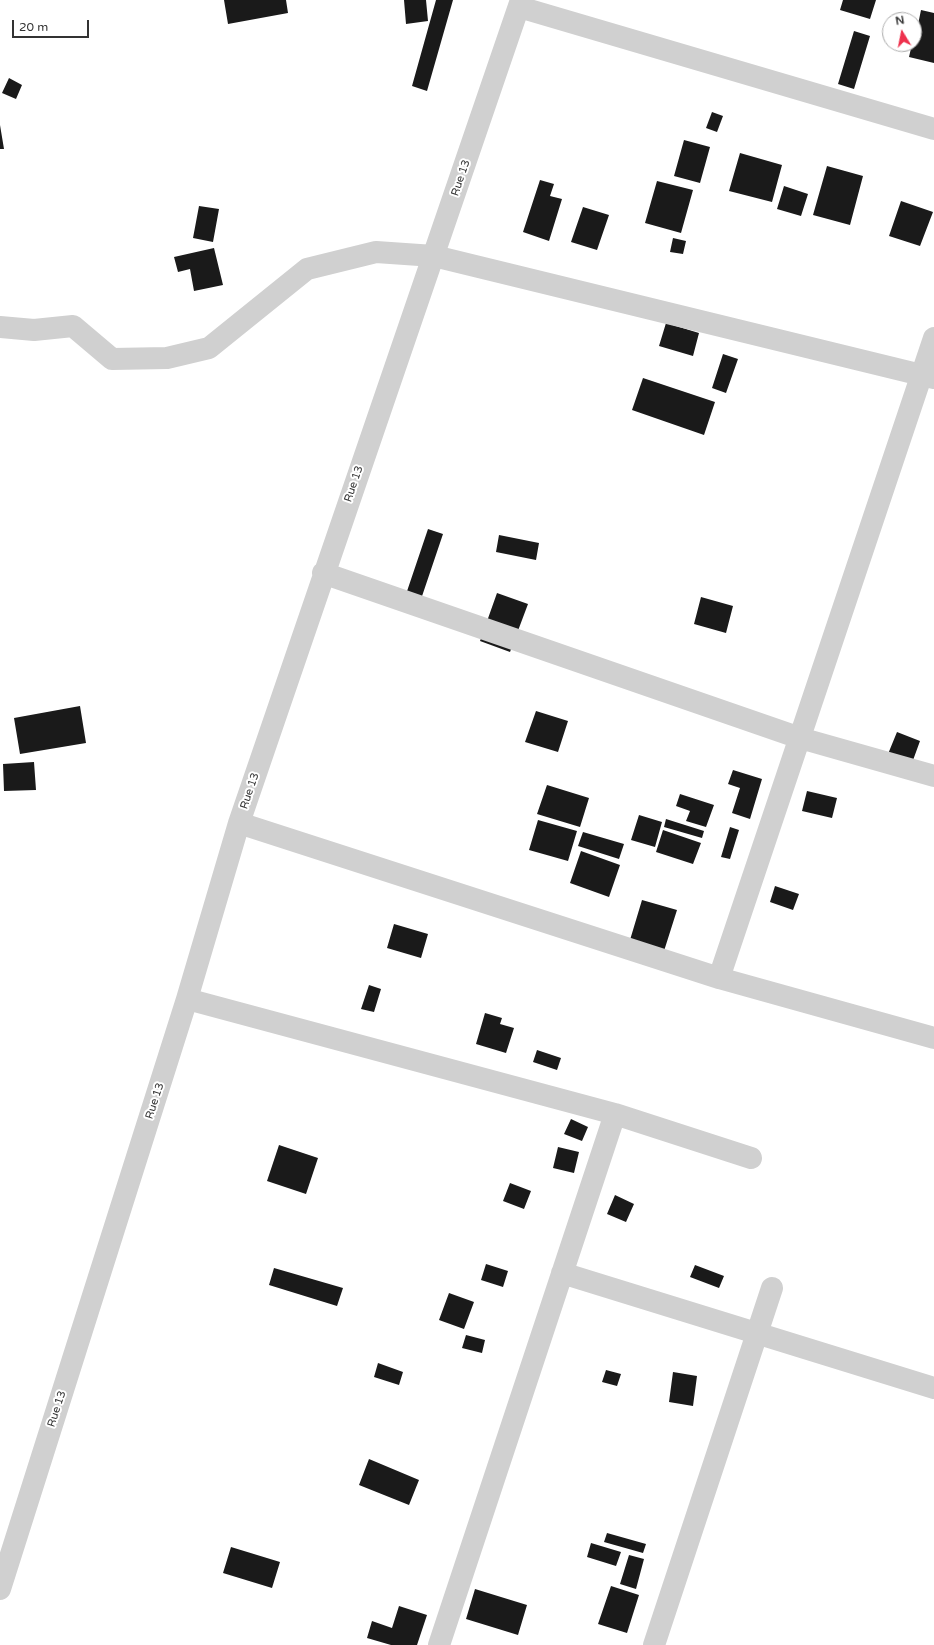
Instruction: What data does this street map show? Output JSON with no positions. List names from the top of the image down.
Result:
{
  "streets": {
    "street": ["Rue 13"]
  },
  "scale_bar": "20 m",
  "north": "top"
}
